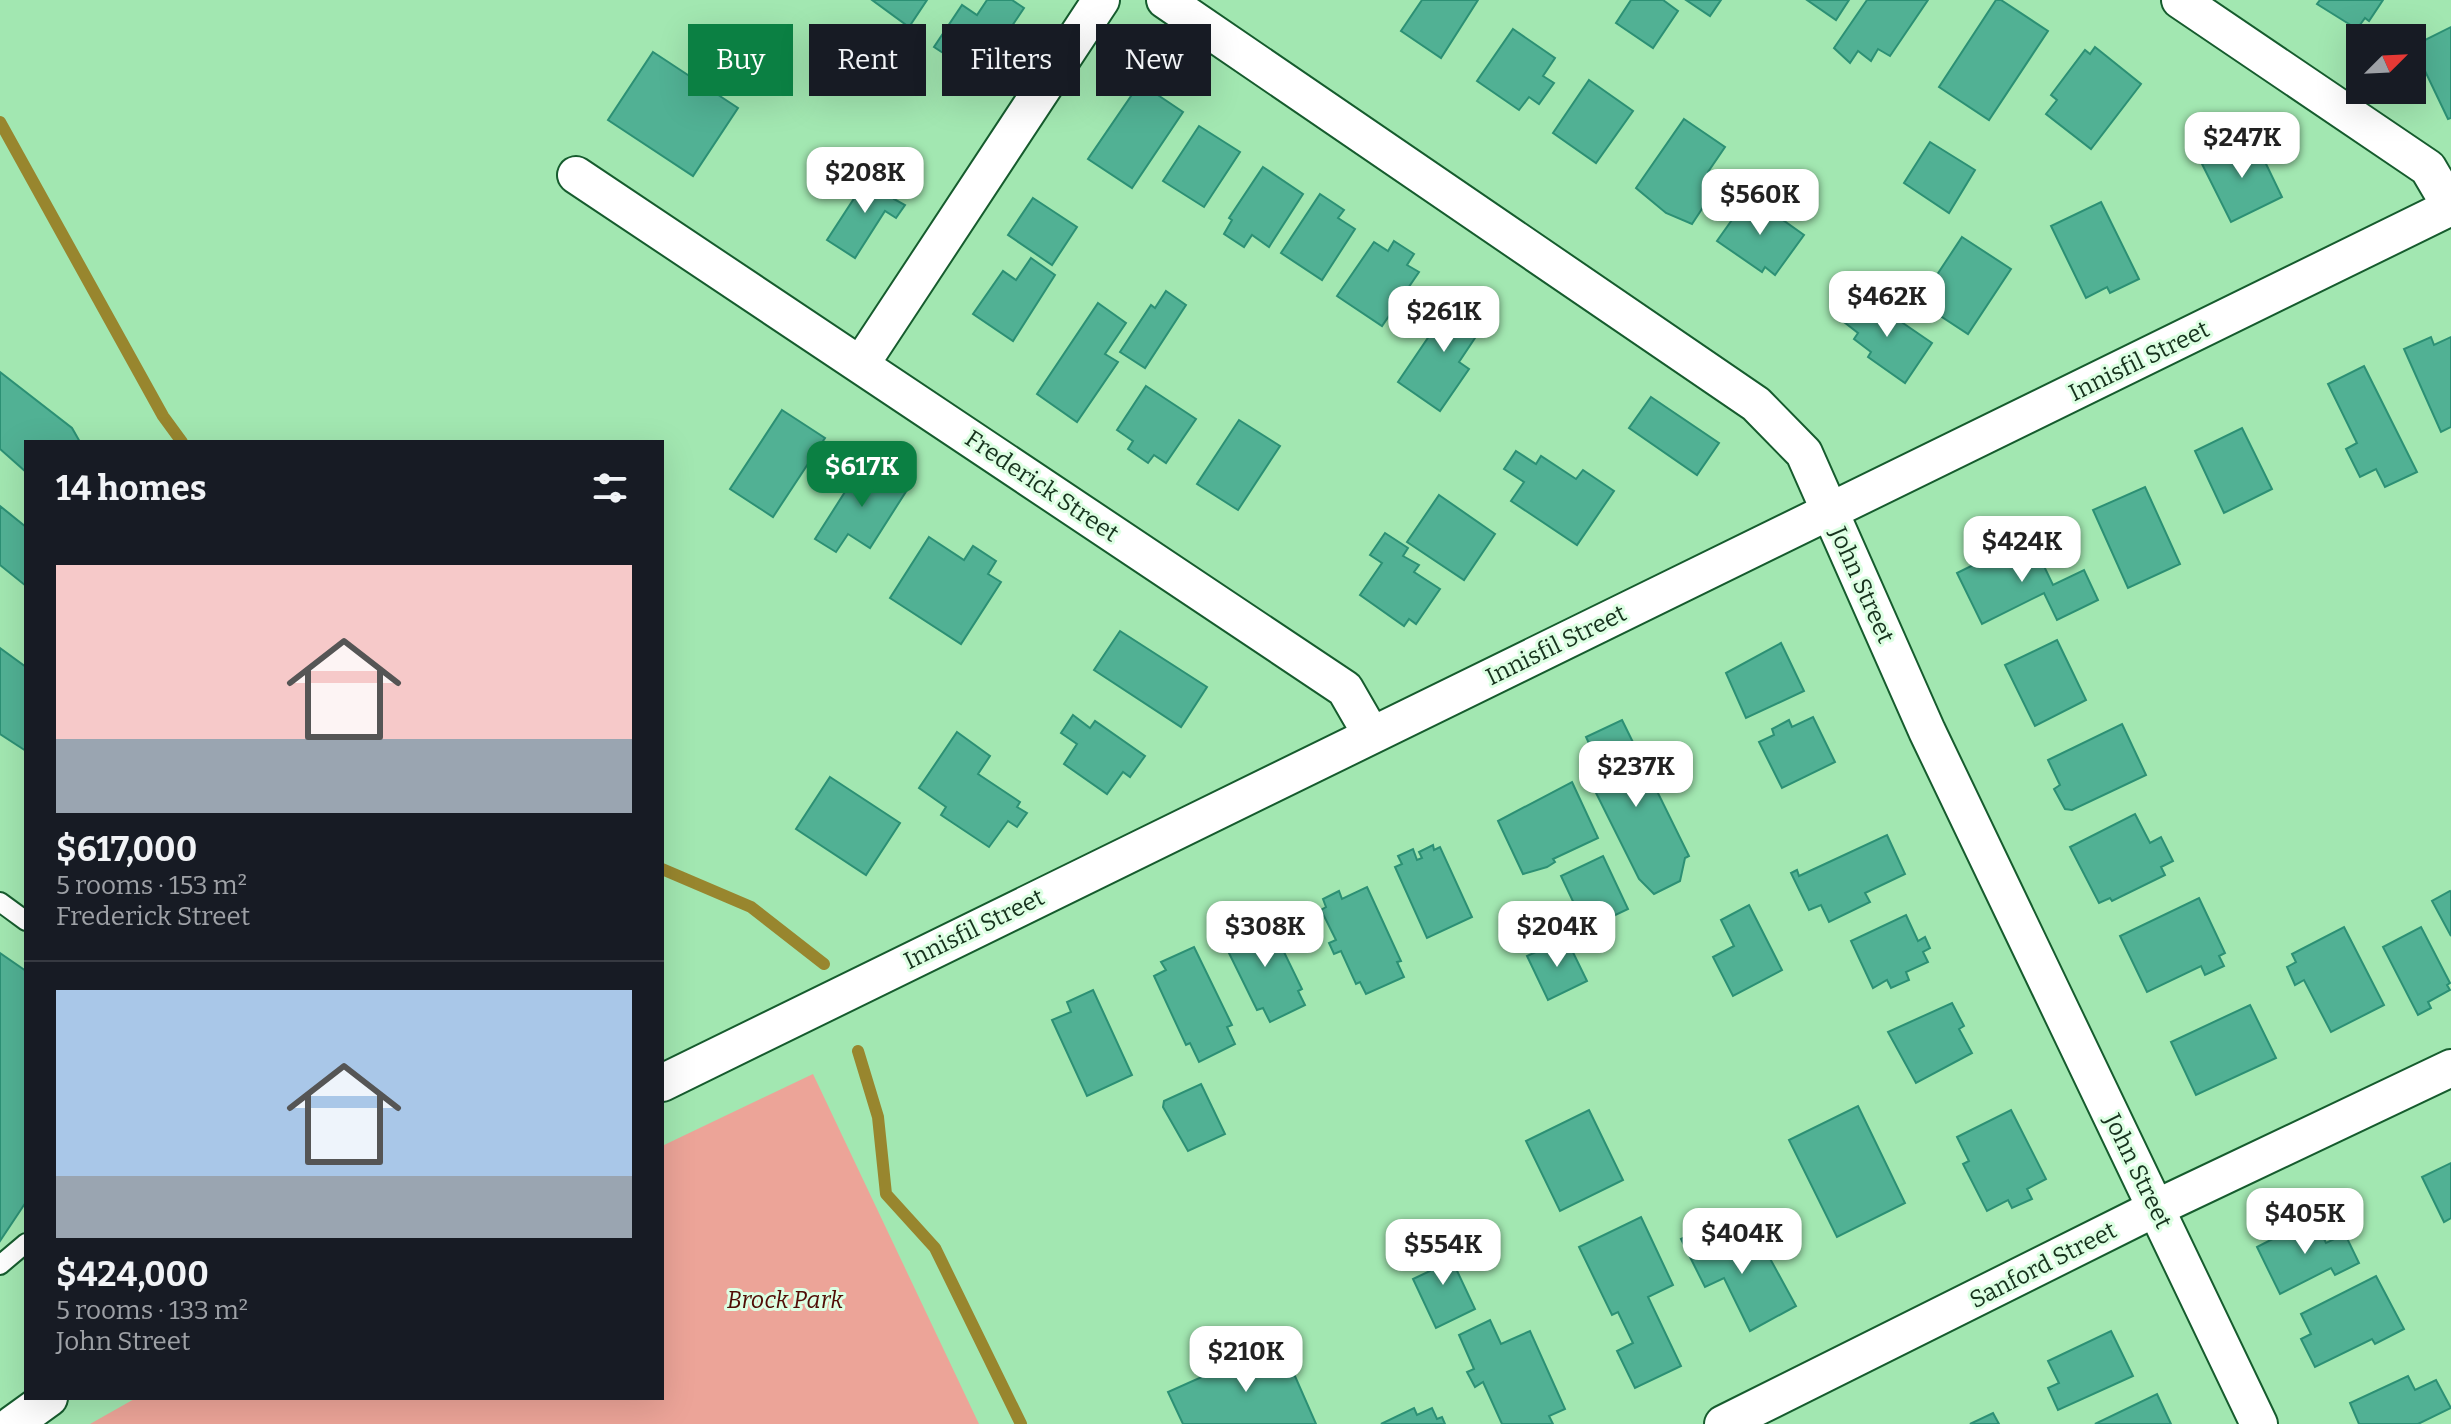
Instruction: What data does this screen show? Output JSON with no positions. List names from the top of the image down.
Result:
{
  "streets": {
    "street": [
      "Innisfil Street",
      "Frederick Street",
      "John Street",
      "Sanford Street"
    ]
  },
  "crossings": [
    ["Innisfil Street", "Frederick Street"],
    ["Innisfil Street", "John Street"],
    ["John Street", "Sanford Street"]
  ],
  "parks": ["Brock Park"],
  "north": "top right",
  "page": {
    "chip": [
      "Buy",
      "Rent",
      "Filters",
      "New"
    ],
    "price": [
      "$247K",
      "$208K",
      "$560K",
      "$462K",
      "$261K",
      "$617K",
      "$424K",
      "$237K",
      "$308K",
      "$204K",
      "$405K",
      "$404K",
      "$554K",
      "$210K"
    ],
    "heading": "14 homes",
    "list": [
      {
        "name": "$617,000",
        "note": "5 rooms · 153 m² · Frederick Street"
      },
      {
        "name": "$424,000",
        "note": "5 rooms · 133 m² · John Street"
      }
    ]
  }
}
